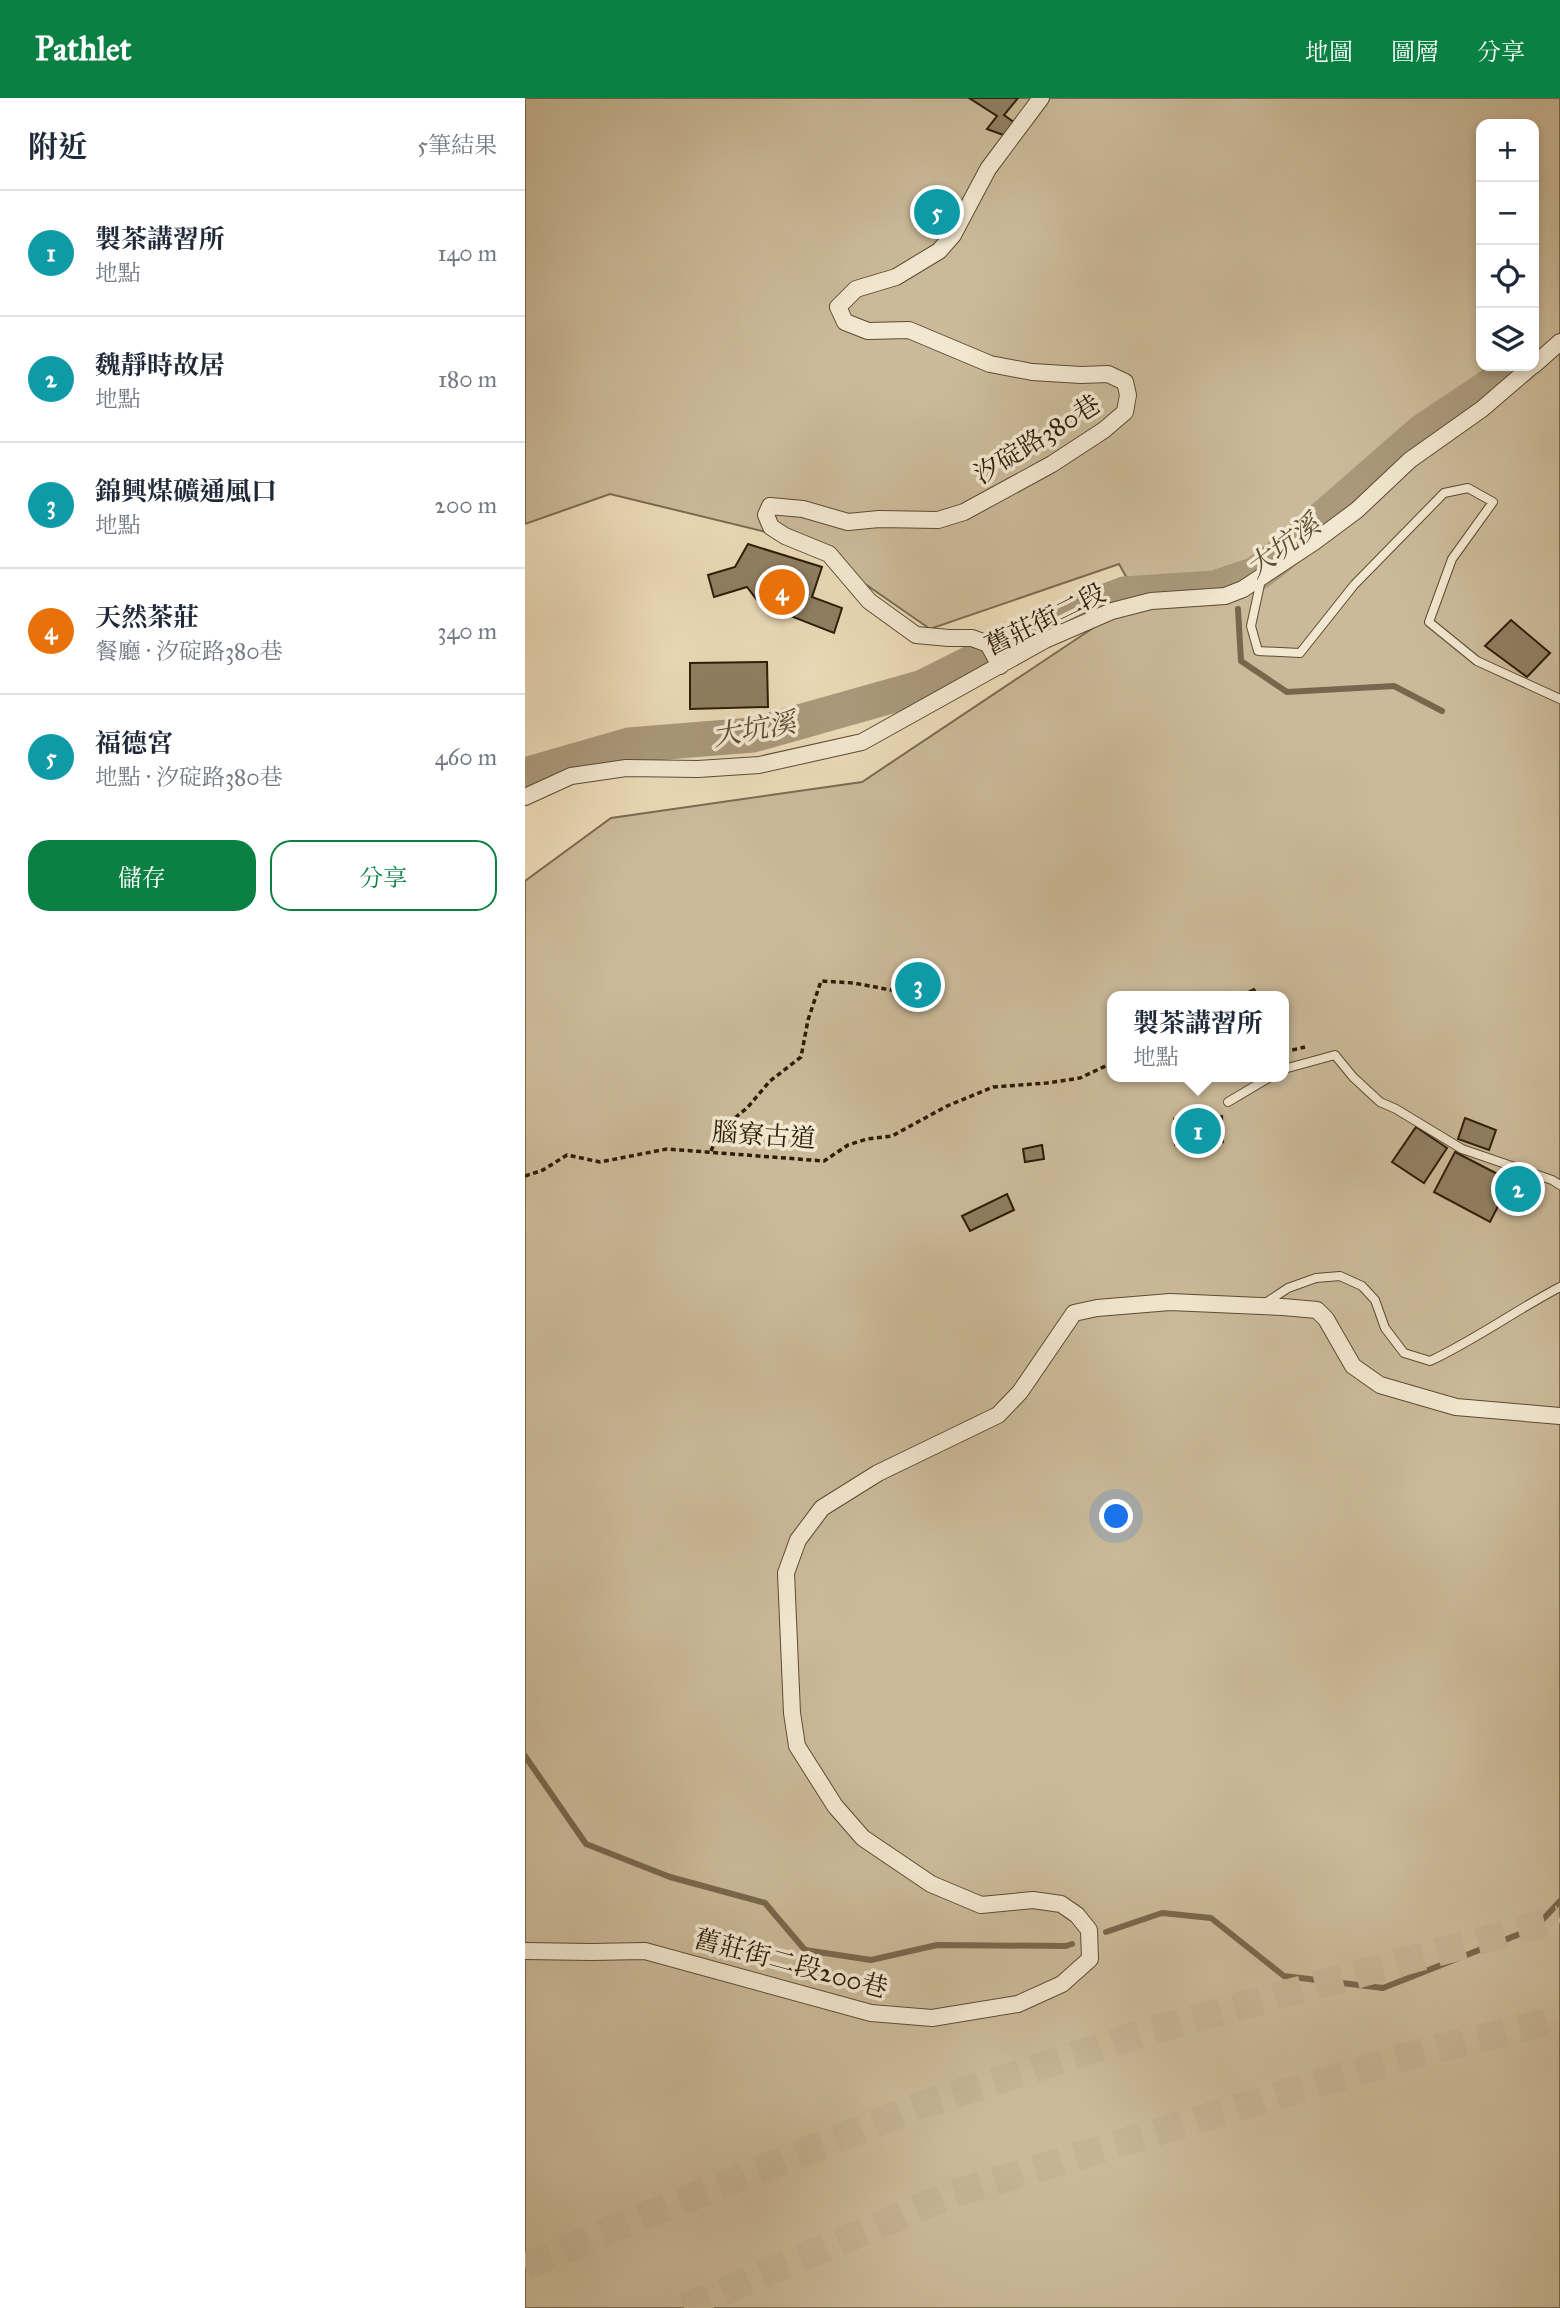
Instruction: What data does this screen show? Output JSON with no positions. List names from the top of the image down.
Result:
{
  "streets": {
    "street": ["汐碇路380巷", "舊莊街二段", "舊莊街二段200巷"],
    "path": ["腦寮古道"]
  },
  "crossings": [
    ["汐碇路380巷", "舊莊街二段"]
  ],
  "water": ["大坑溪"],
  "page": {
    "header": "Pathlet",
    "nav": ["地圖", "圖層", "分享"],
    "heading": ["附近", "5筆結果"],
    "map_buttons": ["+", "−"],
    "pins": [
      "5",
      "4",
      "3",
      "1",
      "2"
    ],
    "list": [
      {
        "mark": "1",
        "name": "製茶講習所",
        "note": "地點",
        "value": "140 m"
      },
      {
        "mark": "2",
        "name": "魏靜時故居",
        "note": "地點",
        "value": "180 m"
      },
      {
        "mark": "3",
        "name": "錦興煤礦通風口",
        "note": "地點",
        "value": "200 m"
      },
      {
        "mark": "4",
        "name": "天然茶莊",
        "note": "餐廳 · 汐碇路380巷",
        "value": "340 m"
      },
      {
        "mark": "5",
        "name": "福德宮",
        "note": "地點 · 汐碇路380巷",
        "value": "460 m"
      }
    ],
    "buttons": ["儲存", "分享"],
    "popup": ["製茶講習所", "地點"]
  }
}
